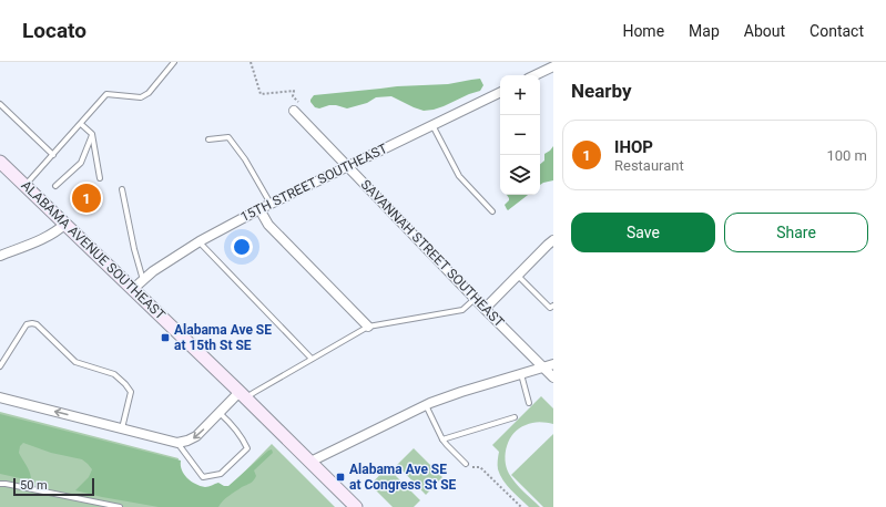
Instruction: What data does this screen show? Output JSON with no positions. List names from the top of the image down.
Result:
{
  "streets": {
    "main road": ["ALABAMA AVENUE SOUTHEAST"],
    "street": ["15TH STREET SOUTHEAST", "SAVANNAH STREET SOUTHEAST"]
  },
  "crossings": [
    ["15TH STREET SOUTHEAST", "ALABAMA AVENUE SOUTHEAST"],
    ["15TH STREET SOUTHEAST", "SAVANNAH STREET SOUTHEAST"]
  ],
  "places": {
    "transit": ["Alabama Ave SE at 15th St SE", "Alabama Ave SE at Congress St SE"]
  },
  "scale_bar": "50 m",
  "page": {
    "header": "Locato",
    "nav": [
      "Home",
      "Map",
      "About",
      "Contact"
    ],
    "heading": "Nearby",
    "map_buttons": ["+", "−"],
    "list": [
      {
        "mark": "1",
        "name": "IHOP",
        "note": "Restaurant",
        "value": "100 m"
      }
    ],
    "pins": "1",
    "buttons": ["Save", "Share"],
    "scale": "50 m"
  }
}
